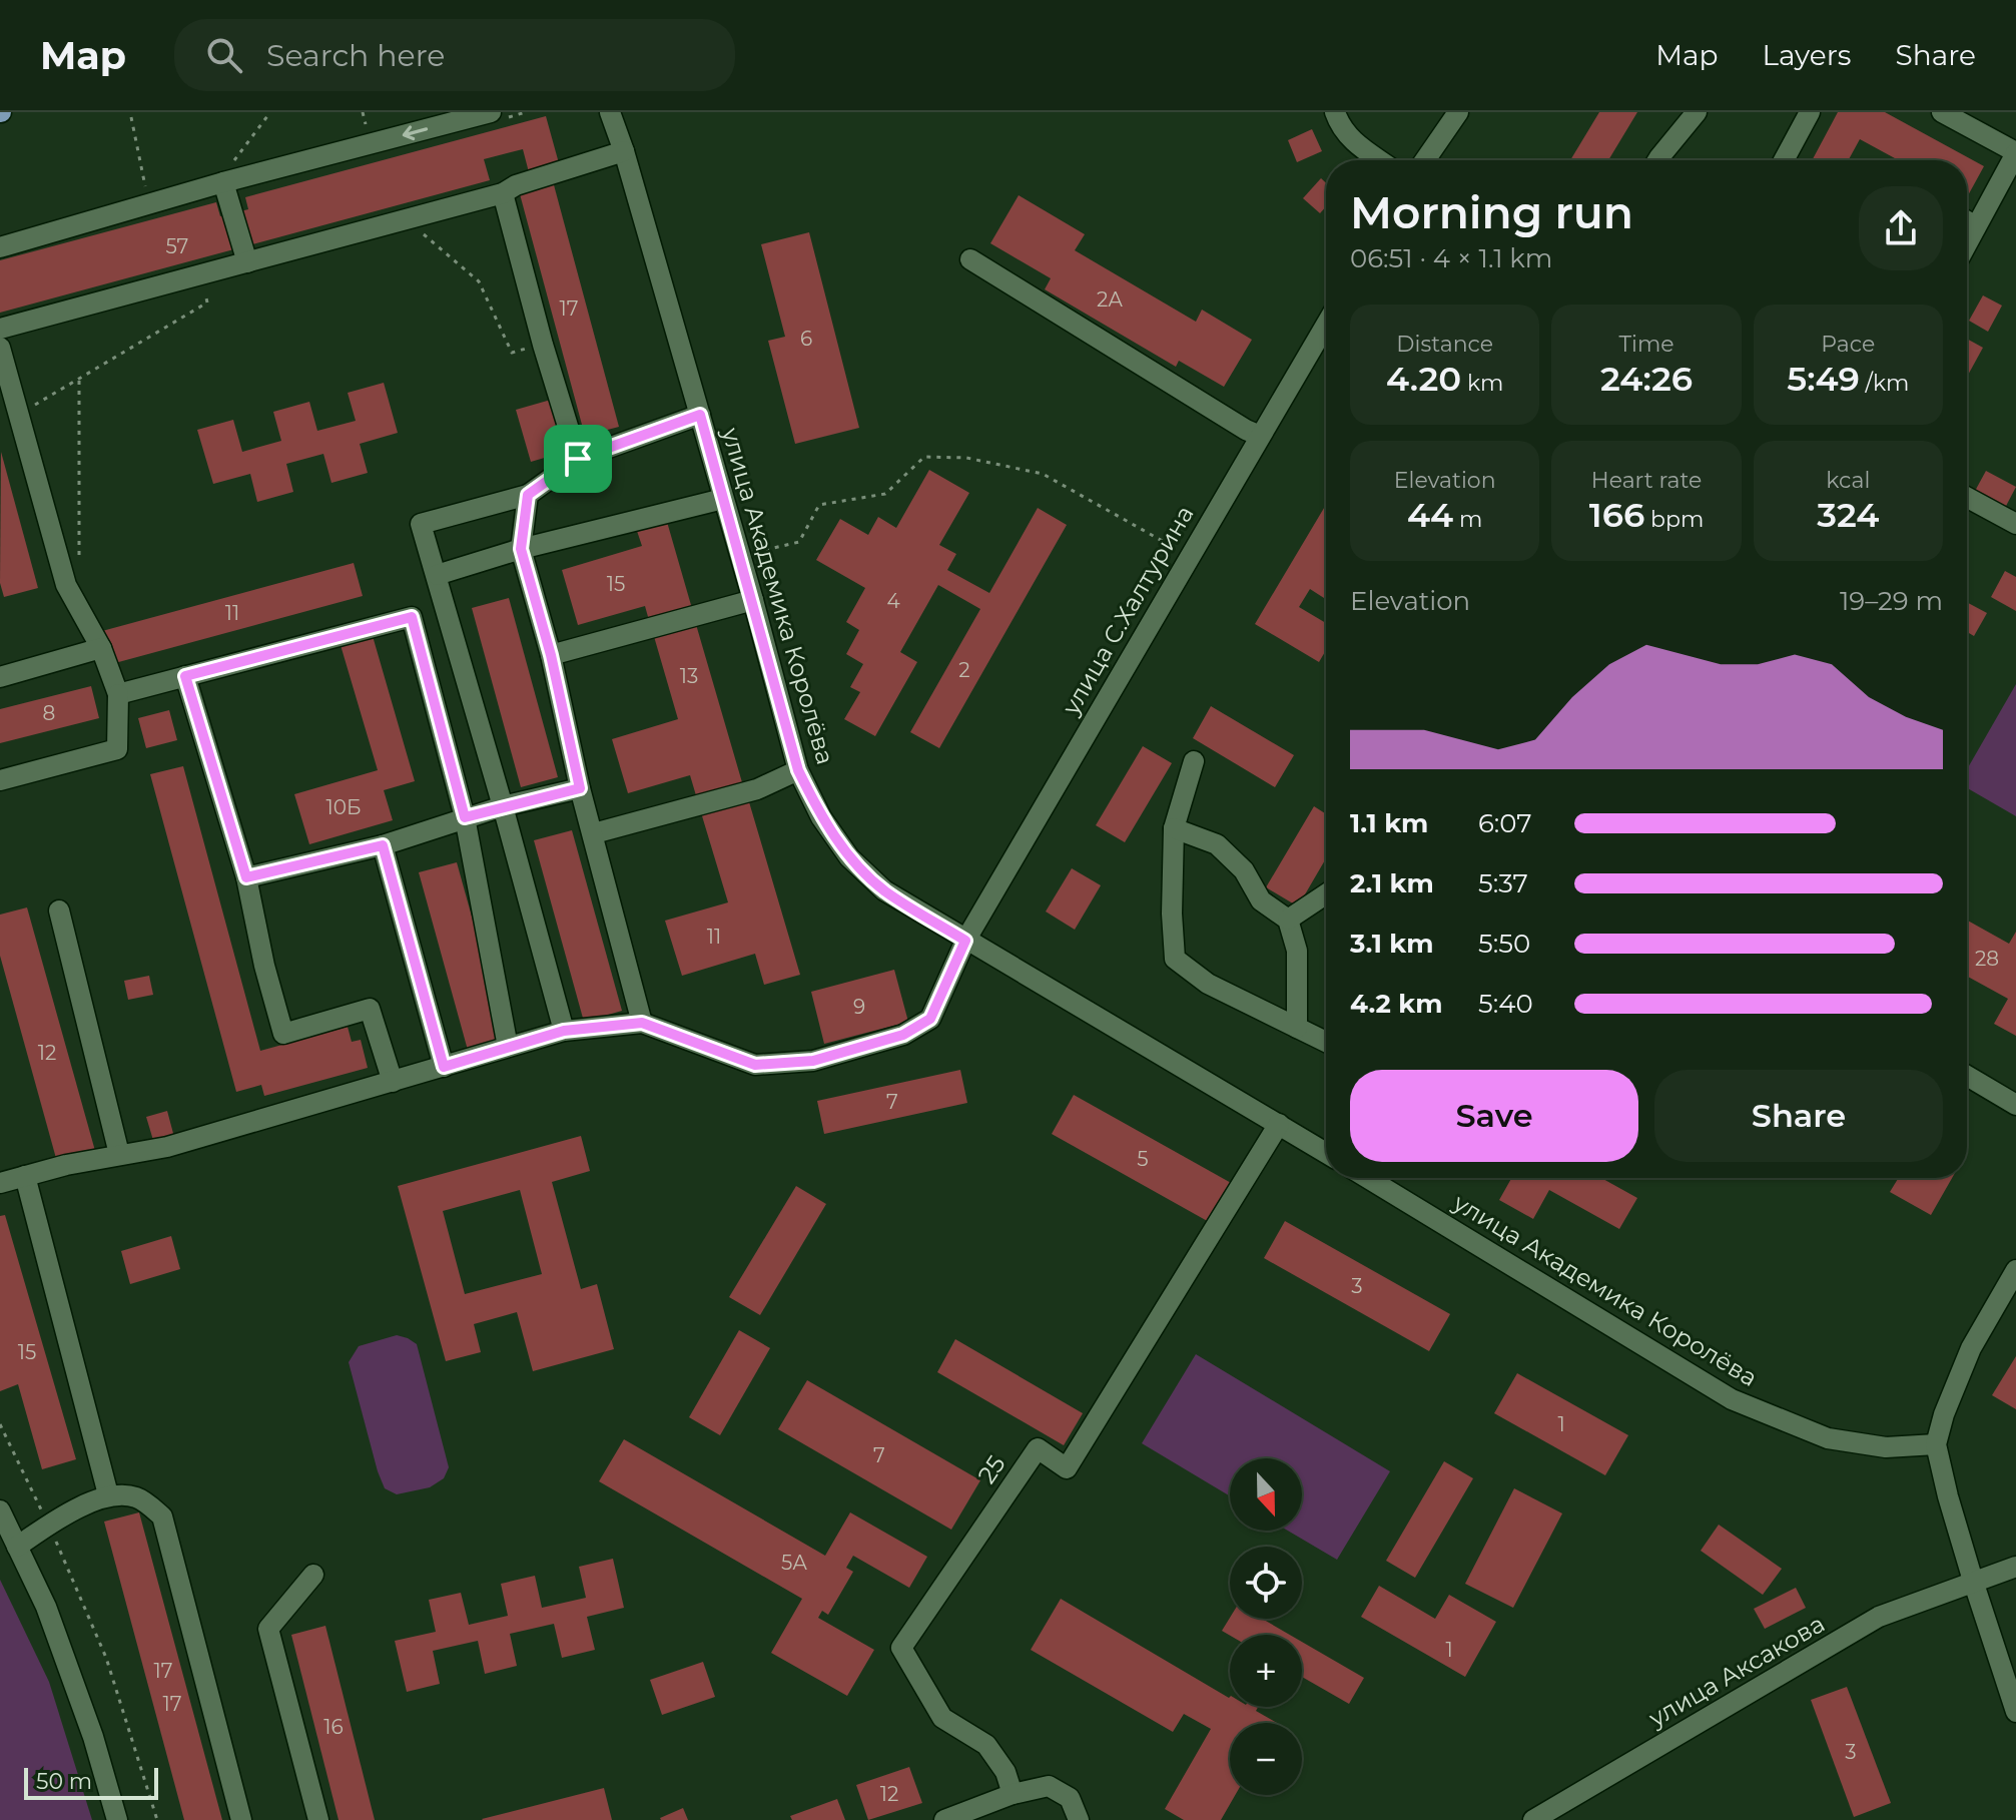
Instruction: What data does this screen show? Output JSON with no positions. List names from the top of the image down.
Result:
{
  "streets": {
    "street": [
      "улица Академика Королёва",
      "улица С.Халтурина",
      "25",
      "улица Аксакова"
    ]
  },
  "crossings": [
    ["улица Академика Королёва", "улица С.Халтурина"],
    ["улица Академика Королёва", "25"]
  ],
  "house_numbers": [
    "57",
    "2А",
    "17",
    "6",
    "15",
    "4",
    "11",
    "2",
    "13",
    "8",
    "10Б",
    "11",
    "28",
    "9",
    "12",
    "7",
    "5",
    "3",
    "15",
    "1",
    "7",
    "5А",
    "1",
    "17",
    "17",
    "16",
    "3",
    "12"
  ],
  "scale_bar": "50 m",
  "north": "bottom",
  "page": {
    "header": "Map",
    "search": "Search here",
    "nav": ["Map", "Layers", "Share"],
    "heading": ["Morning run", "06:51 · 4 × 1.1 km"],
    "stats": [
      ["Distance", "4.20 km"],
      ["Time", "24:26"],
      ["Pace", "5:49 /km"],
      ["Elevation", "44 m"],
      ["Heart rate", "166 bpm"],
      ["kcal", "324"]
    ],
    "chart": ["Elevation", "19–29 m"],
    "list": [
      {
        "name": "1.1 km",
        "note": "6:07"
      },
      {
        "name": "2.1 km",
        "note": "5:37"
      },
      {
        "name": "3.1 km",
        "note": "5:50"
      },
      {
        "name": "4.2 km",
        "note": "5:40"
      }
    ],
    "buttons": ["Save", "Share"],
    "map_buttons": ["+", "−"],
    "scale": "50 m"
  }
}
